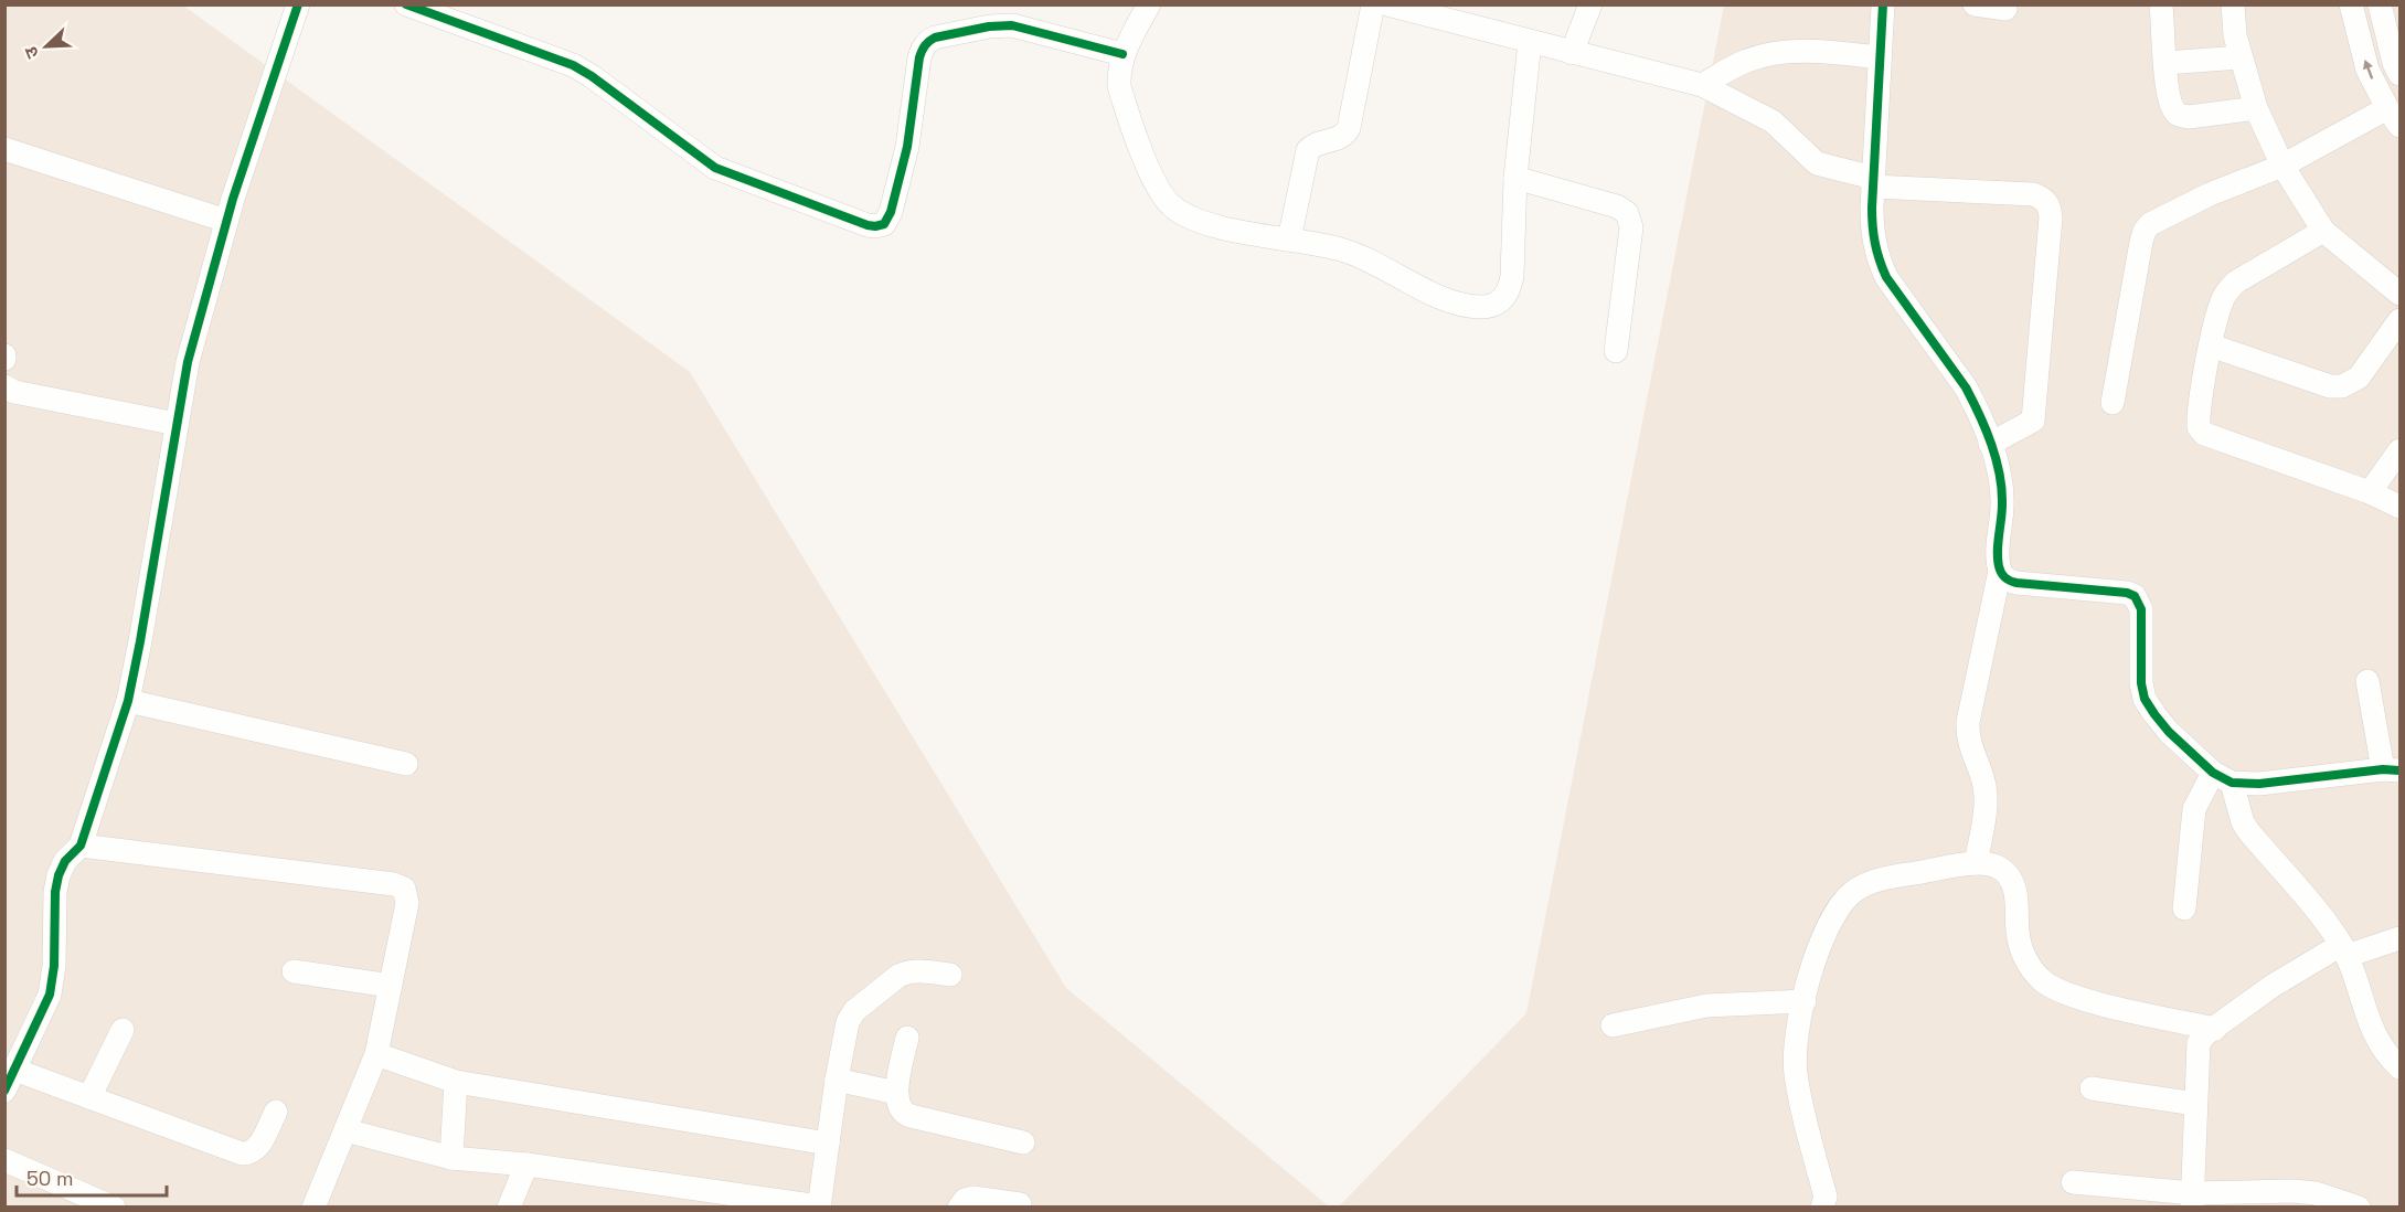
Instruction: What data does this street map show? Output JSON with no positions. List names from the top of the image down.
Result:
{
  "scale_bar": "50 m",
  "north": "bottom left"
}
